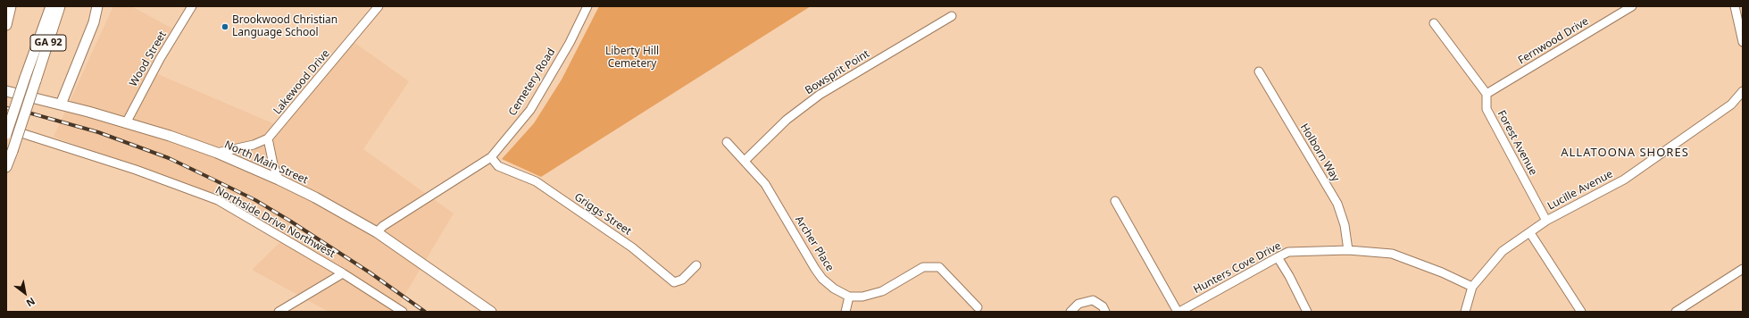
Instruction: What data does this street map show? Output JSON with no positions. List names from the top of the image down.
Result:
{
  "streets": {
    "main road": ["GA 92", "North Main Street"],
    "street": [
      "Fernwood Drive",
      "Wood Street",
      "Bowsprit Point",
      "Lakewood Drive",
      "Cemetery Road",
      "Forest Avenue",
      "Holborn Way",
      "Lucille Avenue",
      "Griggs Street",
      "Northside Drive Northwest",
      "Archer Place",
      "Hunters Cove Drive"
    ]
  },
  "crossings": [
    ["Fernwood Drive", "Forest Avenue"],
    ["Wood Street", "North Main Street"],
    ["Bowsprit Point", "Archer Place"],
    ["Lakewood Drive", "North Main Street"],
    ["Cemetery Road", "North Main Street"],
    ["Cemetery Road", "Griggs Street"],
    ["Forest Avenue", "Lucille Avenue"],
    ["Holborn Way", "Hunters Cove Drive"],
    ["Lucille Avenue", "Hunters Cove Drive"]
  ],
  "districts": ["ALLATOONA SHORES"],
  "parks": ["Liberty Hill Cemetery"],
  "places": ["Brookwood Christian Language School"],
  "north": "bottom right"
}
